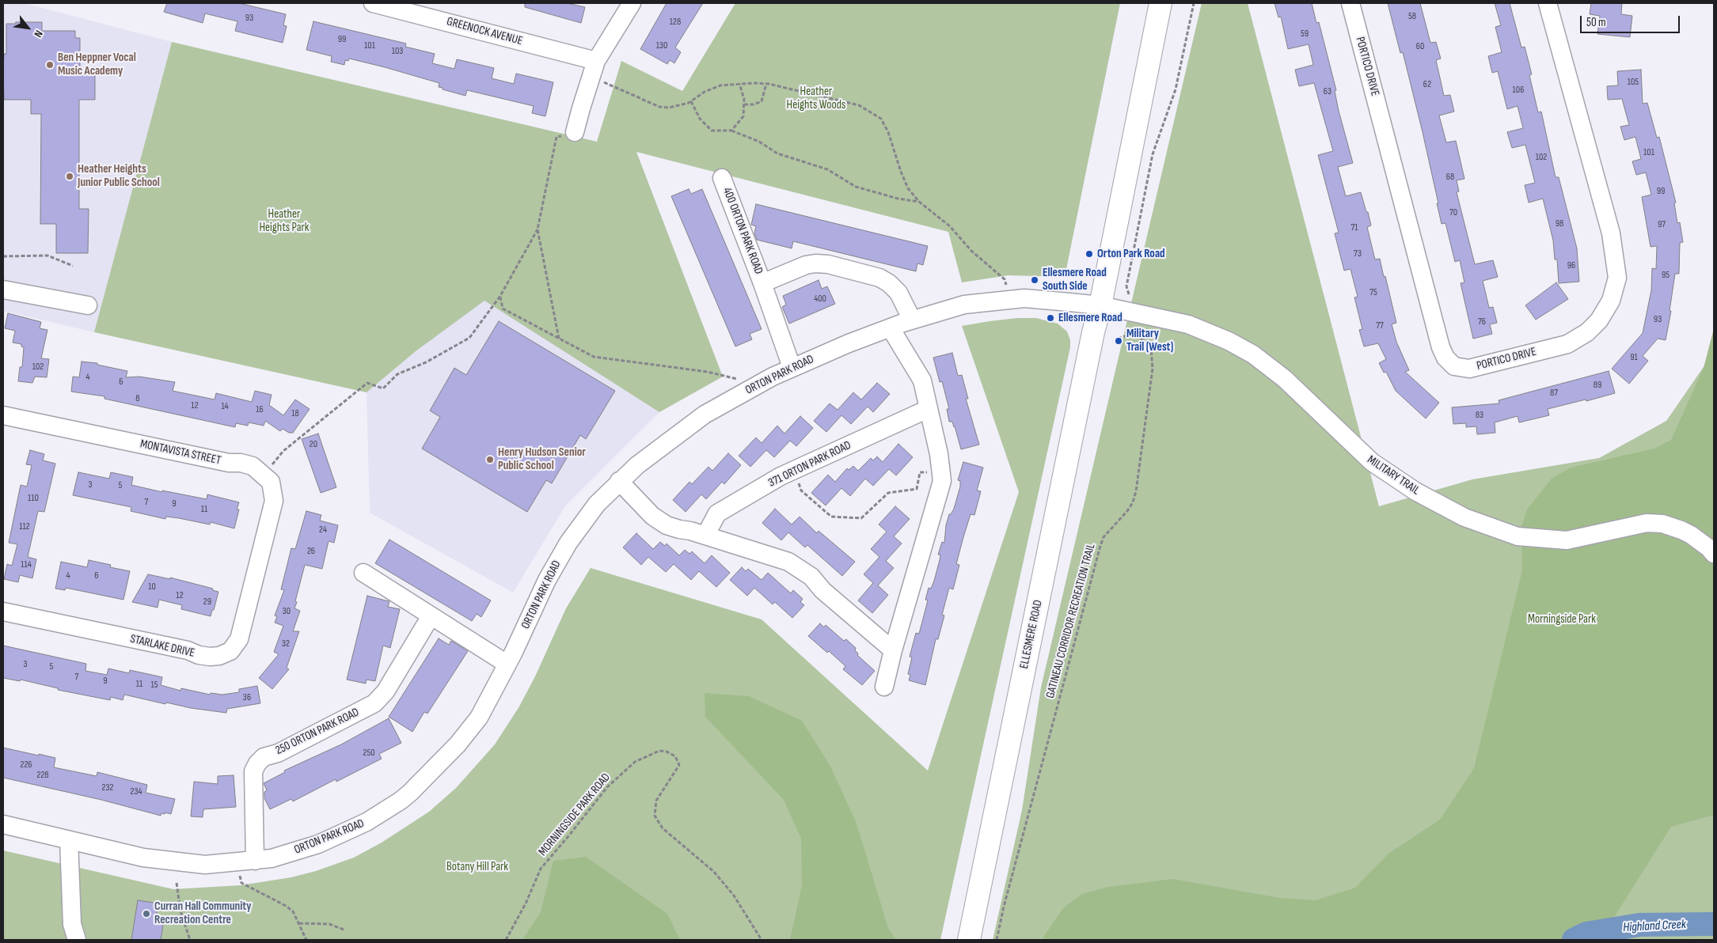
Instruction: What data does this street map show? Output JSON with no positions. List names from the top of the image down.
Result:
{
  "streets": {
    "main road": ["ELLESMERE ROAD"],
    "street": [
      "GREENOCK AVENUE",
      "PORTICO DRIVE",
      "400 ORTON PARK ROAD",
      "ORTON PARK ROAD",
      "MONTAVISTA STREET",
      "371 ORTON PARK ROAD",
      "MILITARY TRAIL",
      "STARLAKE DRIVE",
      "250 ORTON PARK ROAD"
    ],
    "path": ["GATINEAU CORRIDOR RECREATION TRAIL", "MORNINGSIDE PARK ROAD"]
  },
  "crossings": [
    ["400 ORTON PARK ROAD", "ORTON PARK ROAD"],
    ["ORTON PARK ROAD", "MILITARY TRAIL"],
    ["ORTON PARK ROAD", "ELLESMERE ROAD"],
    ["ORTON PARK ROAD", "250 ORTON PARK ROAD"],
    ["MONTAVISTA STREET", "STARLAKE DRIVE"],
    ["MILITARY TRAIL", "ELLESMERE ROAD"]
  ],
  "water": ["Highland Creek"],
  "parks": [
    "Heather Heights Woods",
    "Heather Heights Park",
    "Morningside Park",
    "Botany Hill Park"
  ],
  "places": [
    "Ben Heppner Vocal Music Academy",
    "Heather Heights Junior Public School",
    "Orton Park Road",
    "Ellesmere Road South Side",
    "Ellesmere Road",
    "Military Trail (West)",
    "Henry Hudson Senior Public School",
    "Curran Hall Community Recreation Centre"
  ],
  "house_numbers": [
    "58",
    "93",
    "128",
    "59",
    "99",
    "101",
    "130",
    "60",
    "103",
    "105",
    "62",
    "106",
    "63",
    "101",
    "102",
    "68",
    "99",
    "70",
    "98",
    "97",
    "71",
    "73",
    "96",
    "95",
    "75",
    "400",
    "93",
    "76",
    "77",
    "91",
    "102",
    "4",
    "6",
    "89",
    "87",
    "8",
    "12",
    "14",
    "16",
    "18",
    "83",
    "20",
    "3",
    "5",
    "110",
    "7",
    "9",
    "11",
    "112",
    "24",
    "26",
    "114",
    "4",
    "6",
    "10",
    "12",
    "29",
    "30",
    "32",
    "3",
    "5",
    "7",
    "9",
    "11",
    "15",
    "36",
    "250",
    "226",
    "228",
    "232",
    "234"
  ],
  "scale_bar": "50 m",
  "north": "bottom right"
}
